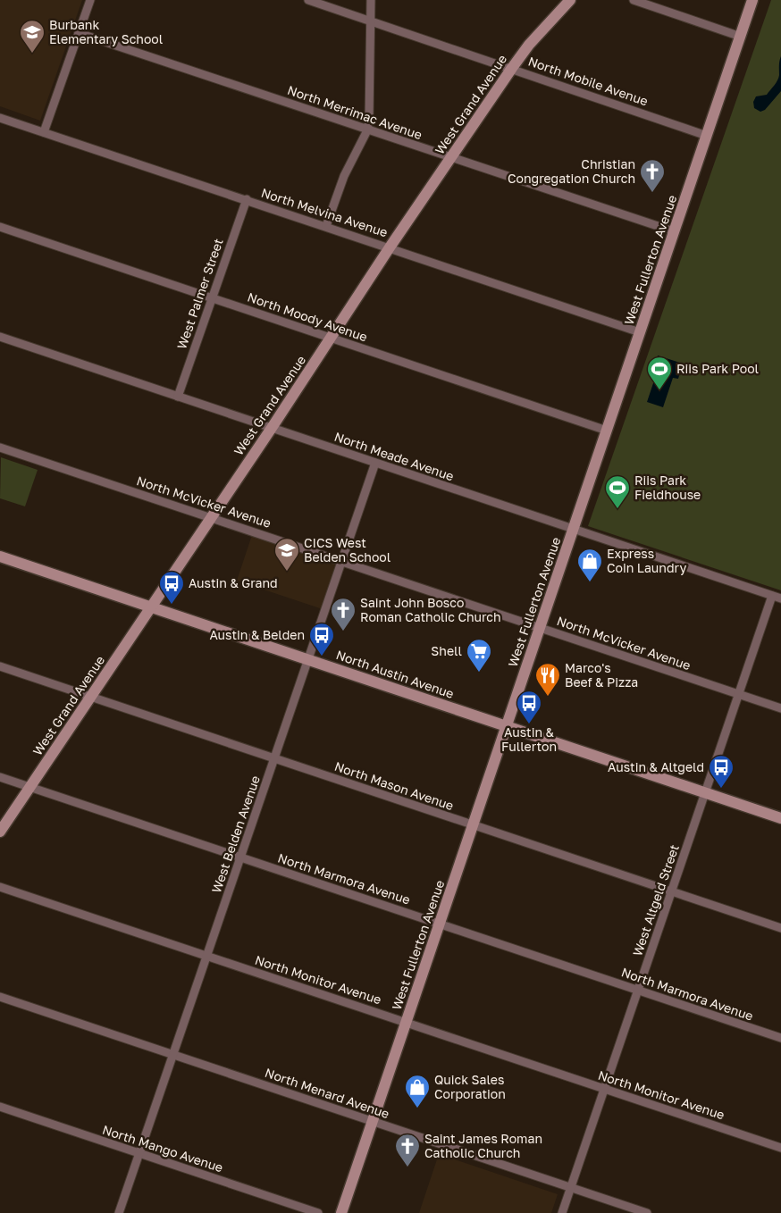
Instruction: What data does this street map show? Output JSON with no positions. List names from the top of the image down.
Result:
{
  "streets": {
    "main road": ["West Grand Avenue", "West Fullerton Avenue", "North Austin Avenue"],
    "street": [
      "North Mobile Avenue",
      "North Merrimac Avenue",
      "North Melvina Avenue",
      "West Palmer Street",
      "North Moody Avenue",
      "North Meade Avenue",
      "North McVicker Avenue",
      "North Mason Avenue",
      "West Belden Avenue",
      "North Marmora Avenue",
      "West Altgeld Street",
      "North Monitor Avenue",
      "North Menard Avenue",
      "North Mango Avenue"
    ]
  },
  "crossings": [
    ["North Mobile Avenue", "West Grand Avenue"],
    ["North Mobile Avenue", "West Fullerton Avenue"],
    ["West Grand Avenue", "North Merrimac Avenue"],
    ["West Grand Avenue", "North Melvina Avenue"],
    ["West Grand Avenue", "North Moody Avenue"],
    ["West Grand Avenue", "North Meade Avenue"],
    ["West Grand Avenue", "North McVicker Avenue"],
    ["West Grand Avenue", "North Austin Avenue"],
    ["West Grand Avenue", "North Mason Avenue"],
    ["West Grand Avenue", "North Marmora Avenue"],
    ["North Merrimac Avenue", "West Fullerton Avenue"],
    ["North Melvina Avenue", "West Fullerton Avenue"],
    ["North Melvina Avenue", "West Palmer Street"],
    ["West Fullerton Avenue", "North Moody Avenue"],
    ["West Fullerton Avenue", "North Meade Avenue"],
    ["West Fullerton Avenue", "North McVicker Avenue"],
    ["West Fullerton Avenue", "North Austin Avenue"],
    ["West Fullerton Avenue", "North Mason Avenue"],
    ["West Fullerton Avenue", "North Marmora Avenue"],
    ["West Fullerton Avenue", "North Monitor Avenue"],
    ["West Fullerton Avenue", "North Menard Avenue"],
    ["West Palmer Street", "North Moody Avenue"],
    ["West Palmer Street", "North Meade Avenue"],
    ["North Meade Avenue", "West Belden Avenue"],
    ["North Meade Avenue", "West Altgeld Street"],
    ["North McVicker Avenue", "West Belden Avenue"],
    ["North McVicker Avenue", "West Altgeld Street"],
    ["North Austin Avenue", "West Belden Avenue"],
    ["North Austin Avenue", "West Altgeld Street"],
    ["North Mason Avenue", "West Belden Avenue"],
    ["North Mason Avenue", "West Altgeld Street"],
    ["West Belden Avenue", "North Marmora Avenue"],
    ["West Belden Avenue", "North Monitor Avenue"],
    ["West Belden Avenue", "North Menard Avenue"],
    ["West Belden Avenue", "North Mango Avenue"],
    ["North Marmora Avenue", "West Altgeld Street"],
    ["West Altgeld Street", "North Monitor Avenue"],
    ["West Altgeld Street", "North Menard Avenue"]
  ],
  "places": {
    "school or university": ["Burbank Elementary School", "CICS West Belden School"],
    "church": ["Christian Congregation Church", "Saint John Bosco Roman Catholic Church", "Saint James Roman Catholic Church"],
    "sports": ["Riis Park Pool", "Riis Park Fieldhouse"],
    "shop": ["Express Coin Laundry", "Quick Sales Corporation"],
    "bus stop": [
      "Austin & Grand",
      "Austin & Belden",
      "Austin & Fullerton",
      "Austin & Altgeld"
    ],
    "supermarket": ["Shell"],
    "restaurant": ["Marco's Beef & Pizza"]
  }
}
